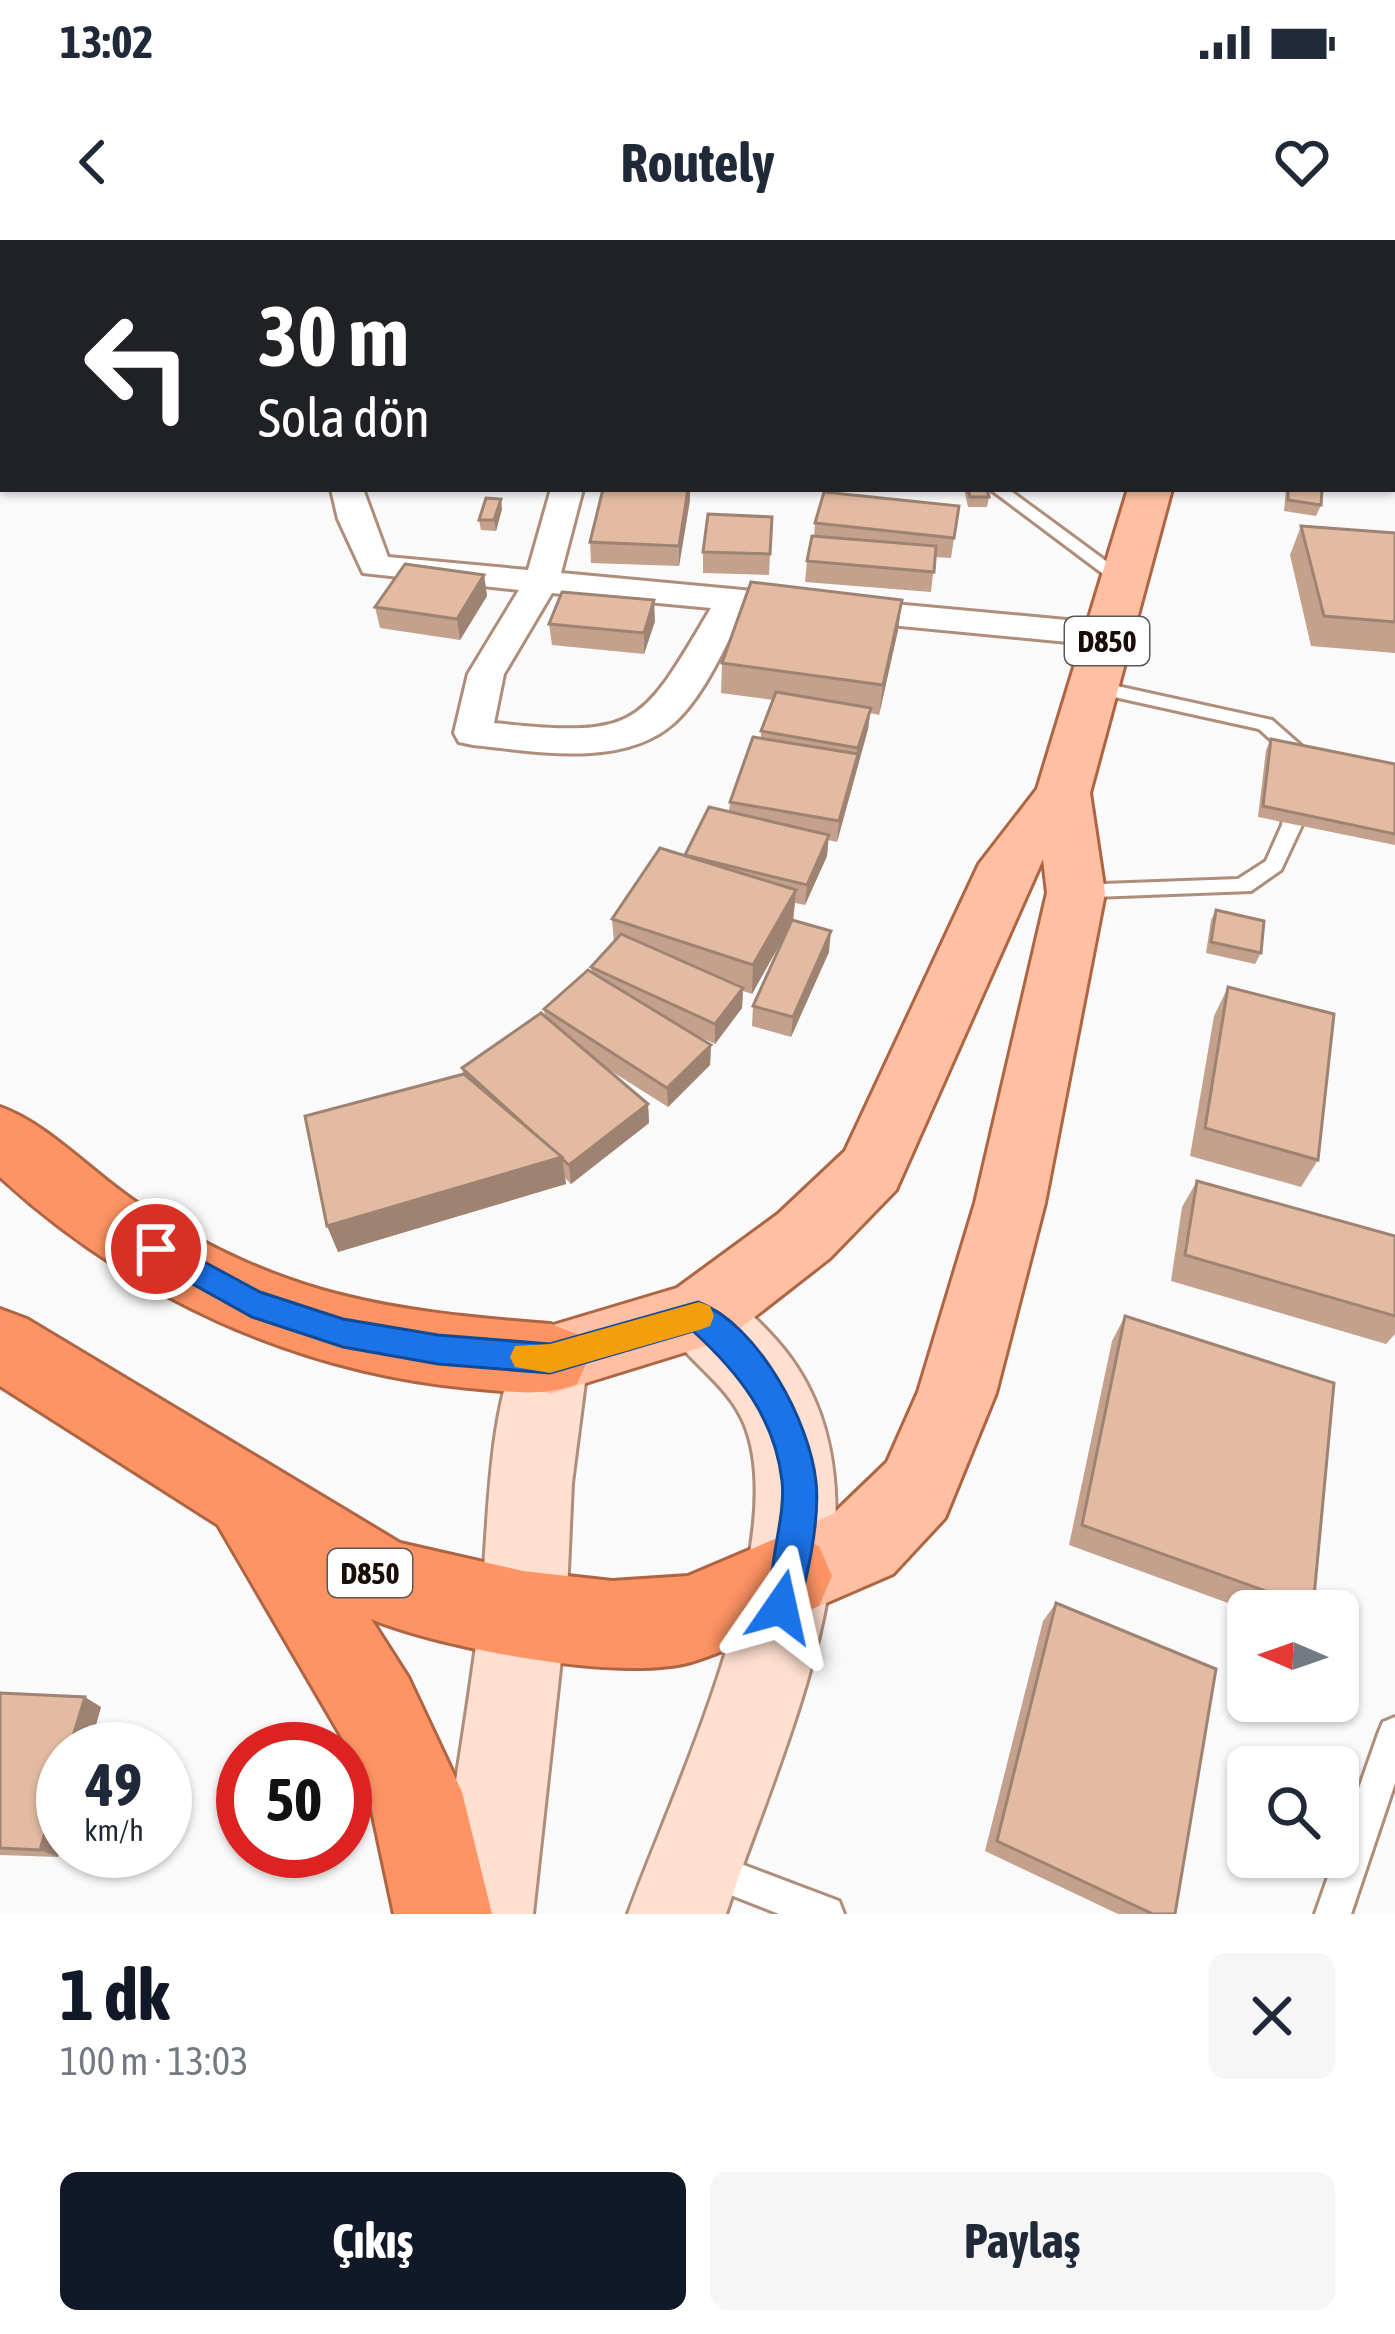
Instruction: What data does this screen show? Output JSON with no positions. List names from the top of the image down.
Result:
{
  "streets": {
    "highway": ["D850"]
  },
  "north": "left",
  "page": {
    "status": "13:02",
    "header": "Routely",
    "turn": ["30 m", "Sola dön"],
    "speed": "49 km/h",
    "limit": "50",
    "heading": ["1 dk", "100 m · 13:03"],
    "buttons": ["Çıkış", "Paylaş"]
  }
}
